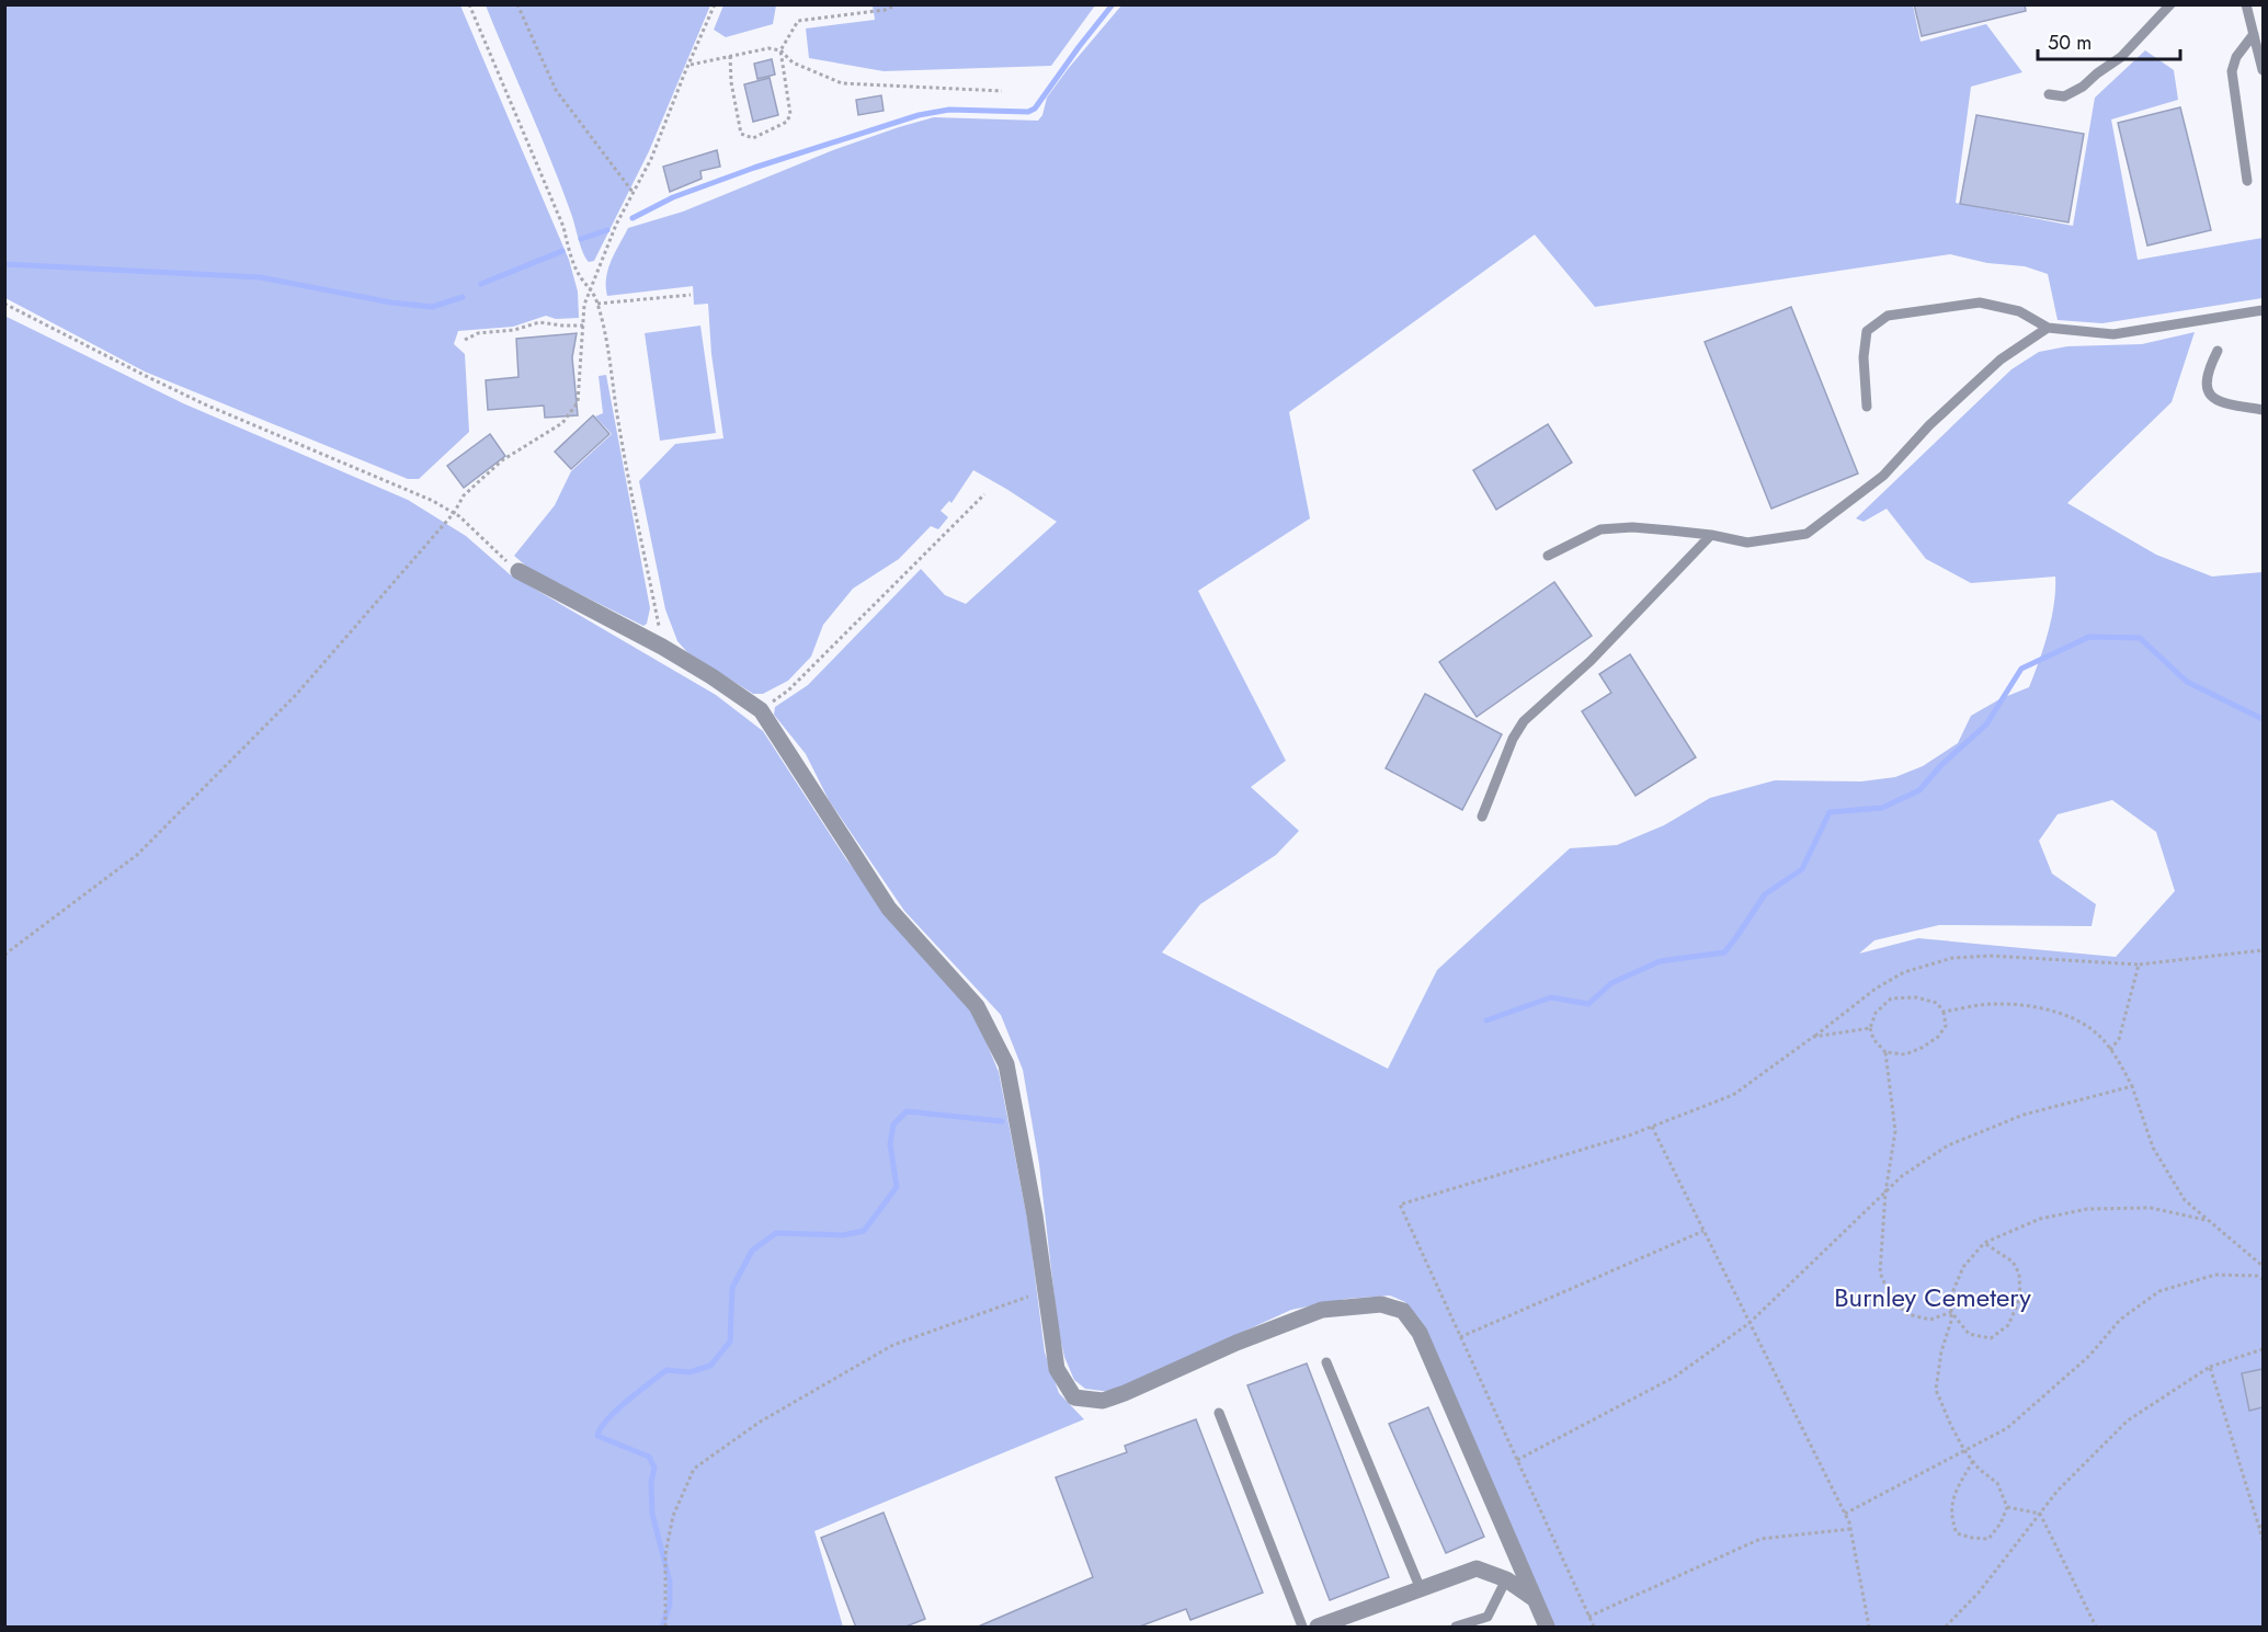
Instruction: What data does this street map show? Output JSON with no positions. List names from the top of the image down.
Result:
{
  "parks": ["Burnley Cemetery"],
  "scale_bar": "50 m"
}
